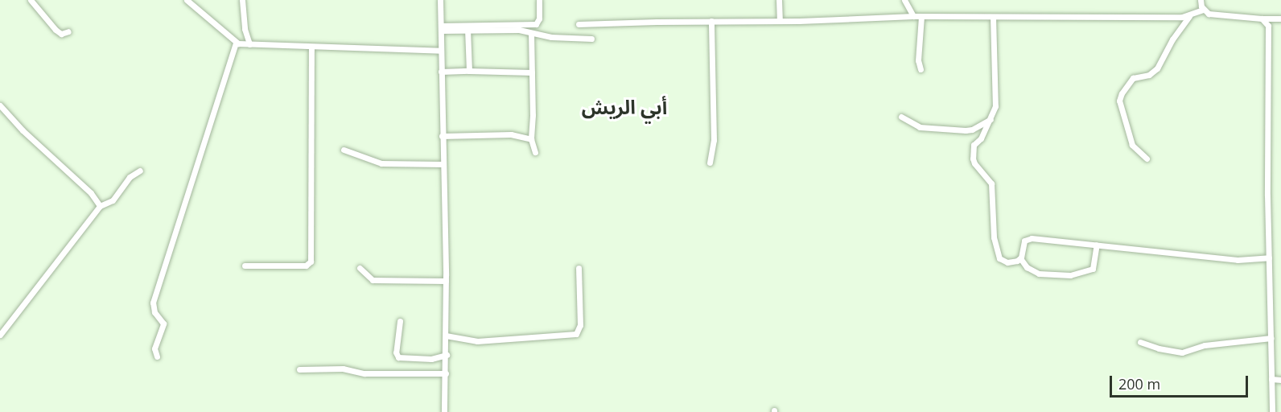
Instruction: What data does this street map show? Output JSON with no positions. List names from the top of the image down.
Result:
{
  "districts": ["أبي الريش"],
  "scale_bar": "200 m"
}
